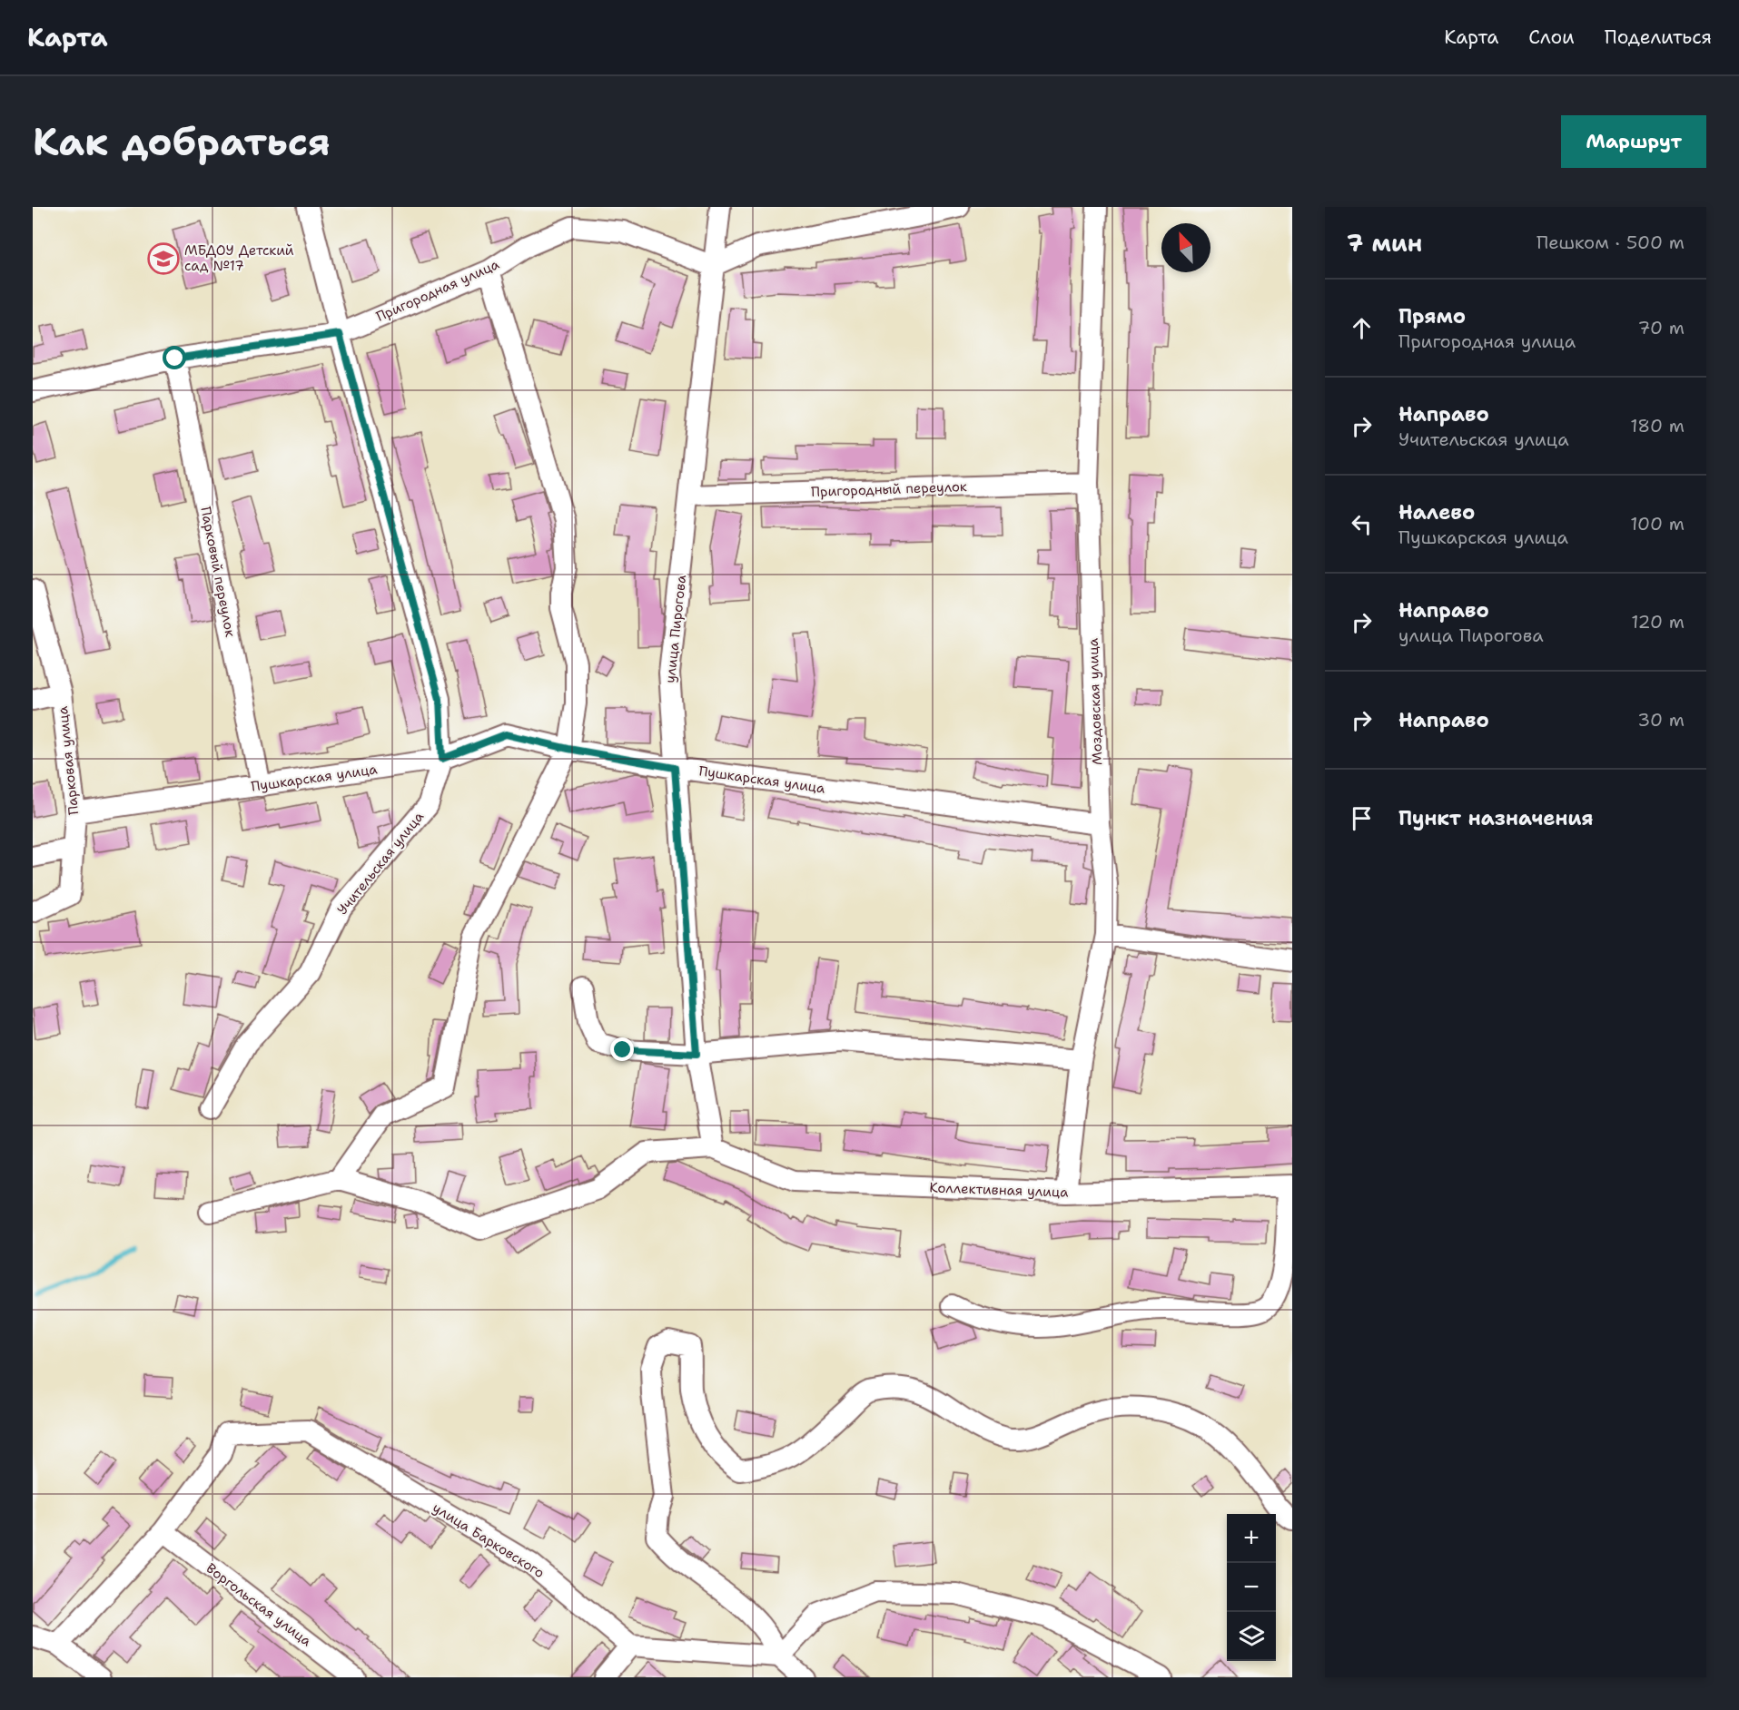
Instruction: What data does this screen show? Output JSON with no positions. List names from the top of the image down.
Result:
{
  "streets": {
    "street": [
      "Пригородная улица",
      "Пригородный переулок",
      "Парковый переулок",
      "улица Пирогова",
      "Моздовская улица",
      "Парковая улица",
      "Пушкарская улица",
      "Учительская улица",
      "Коллективная улица",
      "улица Барковского",
      "Воргольская улица"
    ]
  },
  "crossings": [
    ["Пригородная улица", "Парковый переулок"],
    ["Пригородная улица", "улица Пирогова"],
    ["Пригородная улица", "Учительская улица"],
    ["Пригородный переулок", "улица Пирогова"],
    ["Пригородный переулок", "Моздовская улица"],
    ["Парковый переулок", "Пушкарская улица"],
    ["улица Пирогова", "Пушкарская улица"],
    ["улица Пирогова", "Коллективная улица"],
    ["Моздовская улица", "Пушкарская улица"],
    ["Моздовская улица", "Коллективная улица"],
    ["Парковая улица", "Пушкарская улица"],
    ["Пушкарская улица", "Учительская улица"],
    ["улица Барковского", "Воргольская улица"]
  ],
  "places": {
    "school or university": ["МБДОУ Детский сад №17"]
  },
  "north": "top left",
  "page": {
    "header": "Карта",
    "nav": ["Карта", "Слои", "Поделиться"],
    "buttons": "Маршрут",
    "title": "Как добраться",
    "heading": ["7 мин", "Пешком · 500 m"],
    "list": [
      ["Прямо", "Пригородная улица", "70 m"],
      ["Направо", "Учительская улица", "180 m"],
      ["Налево", "Пушкарская улица", "100 m"],
      ["Направо", "улица Пирогова", "120 m"],
      ["Направо", "30 m"],
      "Пункт назначения"
    ],
    "map_buttons": ["+", "−"]
  }
}
